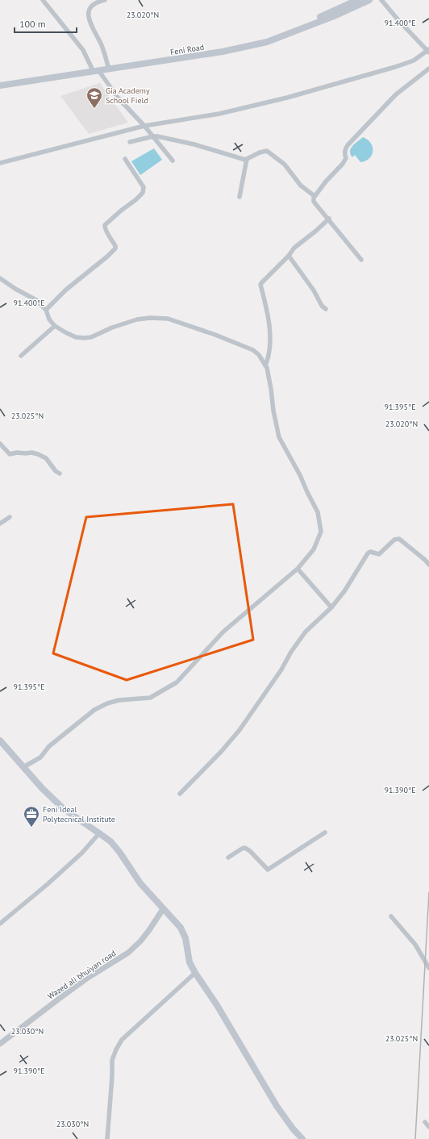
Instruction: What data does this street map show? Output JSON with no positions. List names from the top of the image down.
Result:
{
  "streets": {
    "main road": ["Feni Road"],
    "street": ["Wazed ali bhuiyan road"]
  },
  "places": {
    "school or university": ["Gia Academy School Field"],
    "office": ["Feni Ideal Polytecnical Institute"]
  },
  "scale_bar": "100 m",
  "coordinates": [
    "23.020°N",
    "91.400°E",
    "91.395°E",
    "23.025°N",
    "91.390°E",
    "23.030°N"
  ]
}
